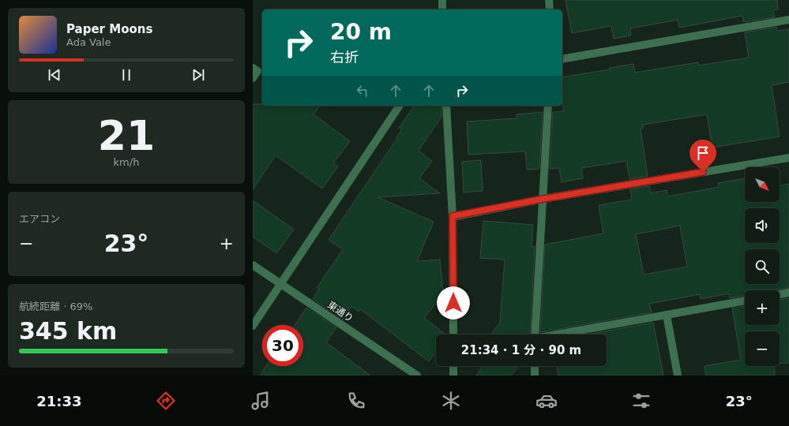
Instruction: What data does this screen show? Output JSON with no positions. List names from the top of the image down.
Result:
{
  "streets": {
    "street": ["東通り"]
  },
  "north": "bottom right",
  "page": {
    "turn": ["20 m", "右折"],
    "song": ["Paper Moons", "Ada Vale"],
    "tile": [
      ["21", "km/h"],
      "エアコン",
      ["航続距離 · 69%", "345 km"]
    ],
    "map_buttons": ["+", "−"],
    "heat": ["−", "23°", "+"],
    "limit": "30",
    "trip": "21:34 · 1 分 · 90 m",
    "tabs": ["21:33", "23°"]
  }
}
